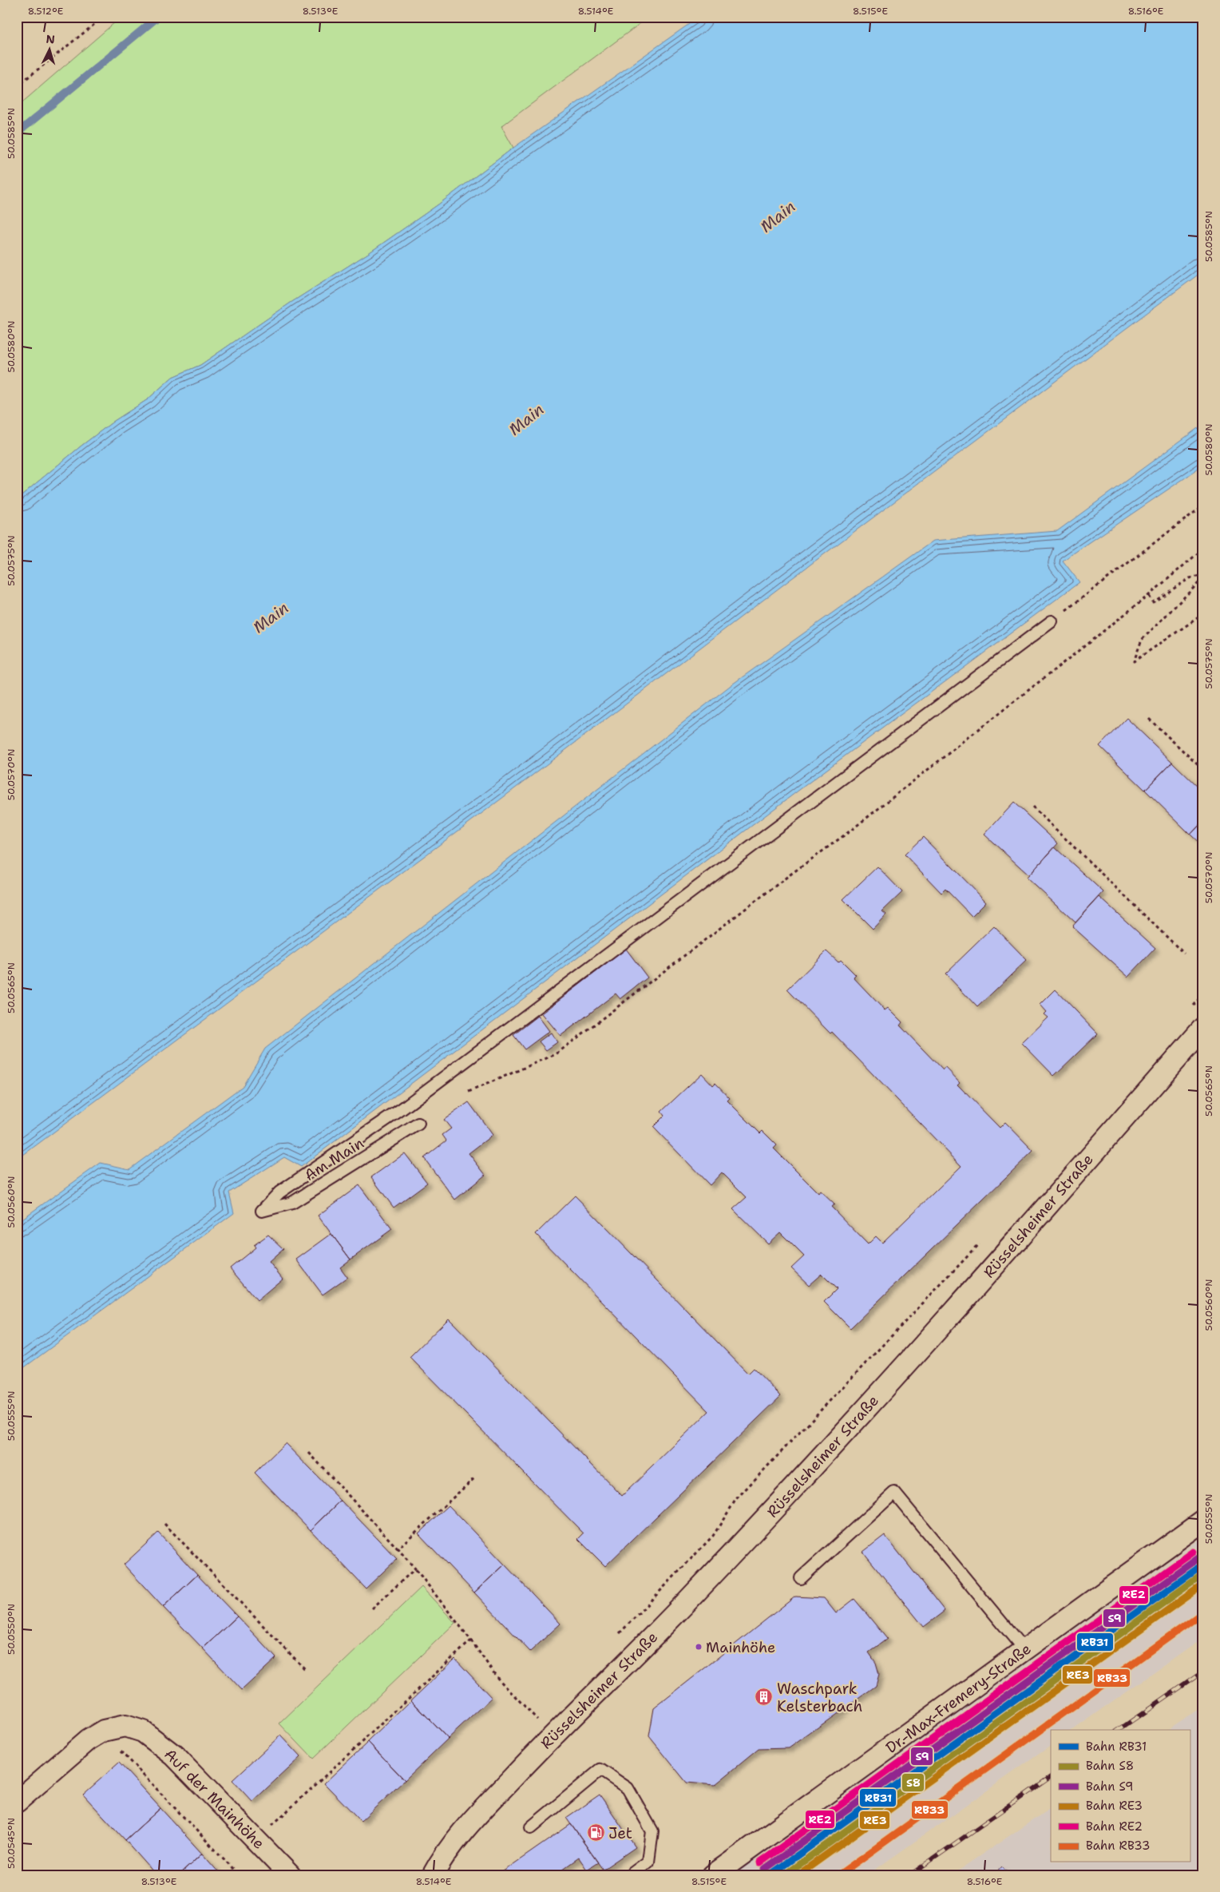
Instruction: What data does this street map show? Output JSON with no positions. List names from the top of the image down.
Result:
{
  "streets": {
    "street": ["Rüsselsheimer Straße", "Dr.-Max-Fremery-Straße", "Auf der Mainhöhe"],
    "lane": ["Am Main"]
  },
  "water": ["Main"],
  "places": {
    "other": ["Mainhöhe"],
    "building": ["Waschpark Kelsterbach"],
    "fuel station": ["Jet"]
  },
  "lines": [
    "rail line RE2",
    "rail line S9",
    "rail line RB31",
    "rail line S8",
    "rail line RE3",
    "rail line RB33"
  ],
  "legend": [
    "Bahn RB31",
    "Bahn S8",
    "Bahn S9",
    "Bahn RE3",
    "Bahn RE2",
    "Bahn RB33"
  ],
  "north": "top",
  "coordinates": [
    "8.512°E",
    "8.513°E",
    "8.514°E",
    "8.515°E",
    "8.516°E",
    "50.0585°N",
    "50.0580°N",
    "50.0575°N",
    "50.0570°N",
    "50.0565°N",
    "50.0560°N",
    "50.0555°N",
    "50.0550°N",
    "50.0545°N"
  ]
}
